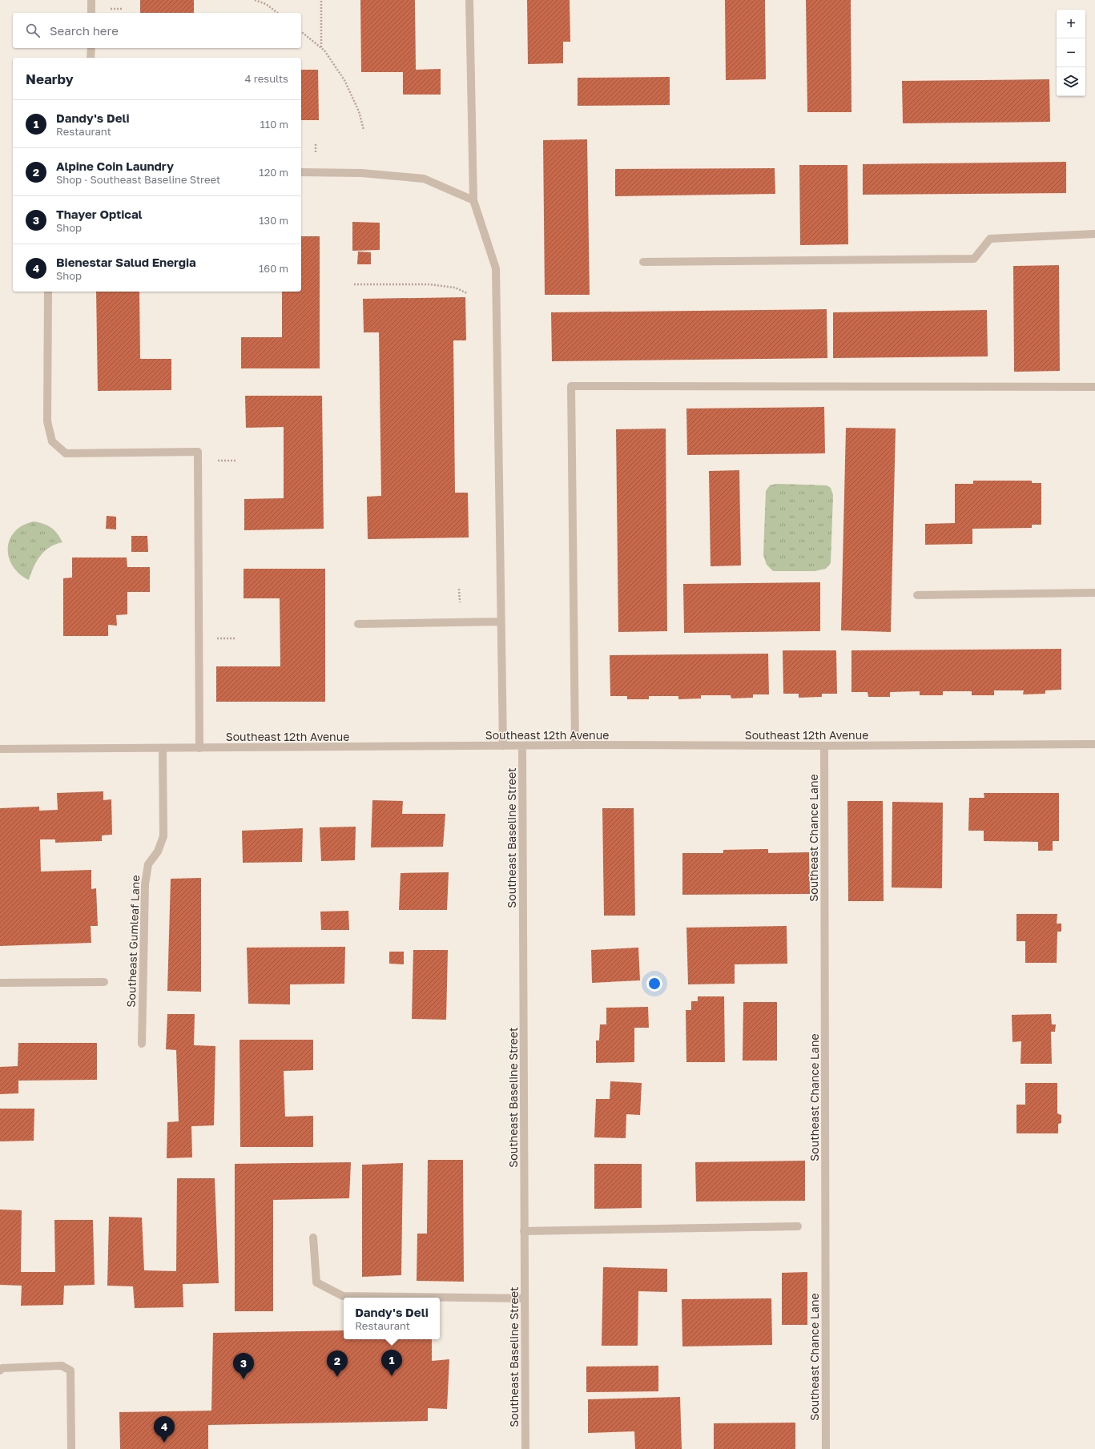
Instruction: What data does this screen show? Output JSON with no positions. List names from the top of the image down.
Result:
{
  "streets": {
    "street": [
      "Southeast 12th Avenue",
      "Southeast Baseline Street",
      "Southeast Chance Lane",
      "Southeast Gumleaf Lane"
    ]
  },
  "crossings": [
    ["Southeast 12th Avenue", "Southeast Baseline Street"],
    ["Southeast 12th Avenue", "Southeast Chance Lane"],
    ["Southeast 12th Avenue", "Southeast Gumleaf Lane"]
  ],
  "page": {
    "map_buttons": ["+", "−"],
    "search": "Search here",
    "heading": ["Nearby", "4 results"],
    "list": [
      {
        "mark": "1",
        "name": "Dandy's Deli",
        "note": "Restaurant",
        "value": "110 m"
      },
      {
        "mark": "2",
        "name": "Alpine Coin Laundry",
        "note": "Shop · Southeast Baseline Street",
        "value": "120 m"
      },
      {
        "mark": "3",
        "name": "Thayer Optical",
        "note": "Shop",
        "value": "130 m"
      },
      {
        "mark": "4",
        "name": "Bienestar Salud Energia",
        "note": "Shop",
        "value": "160 m"
      }
    ],
    "popup": ["Dandy's Deli", "Restaurant"],
    "pins": [
      "1",
      "2",
      "3",
      "4"
    ]
  }
}
